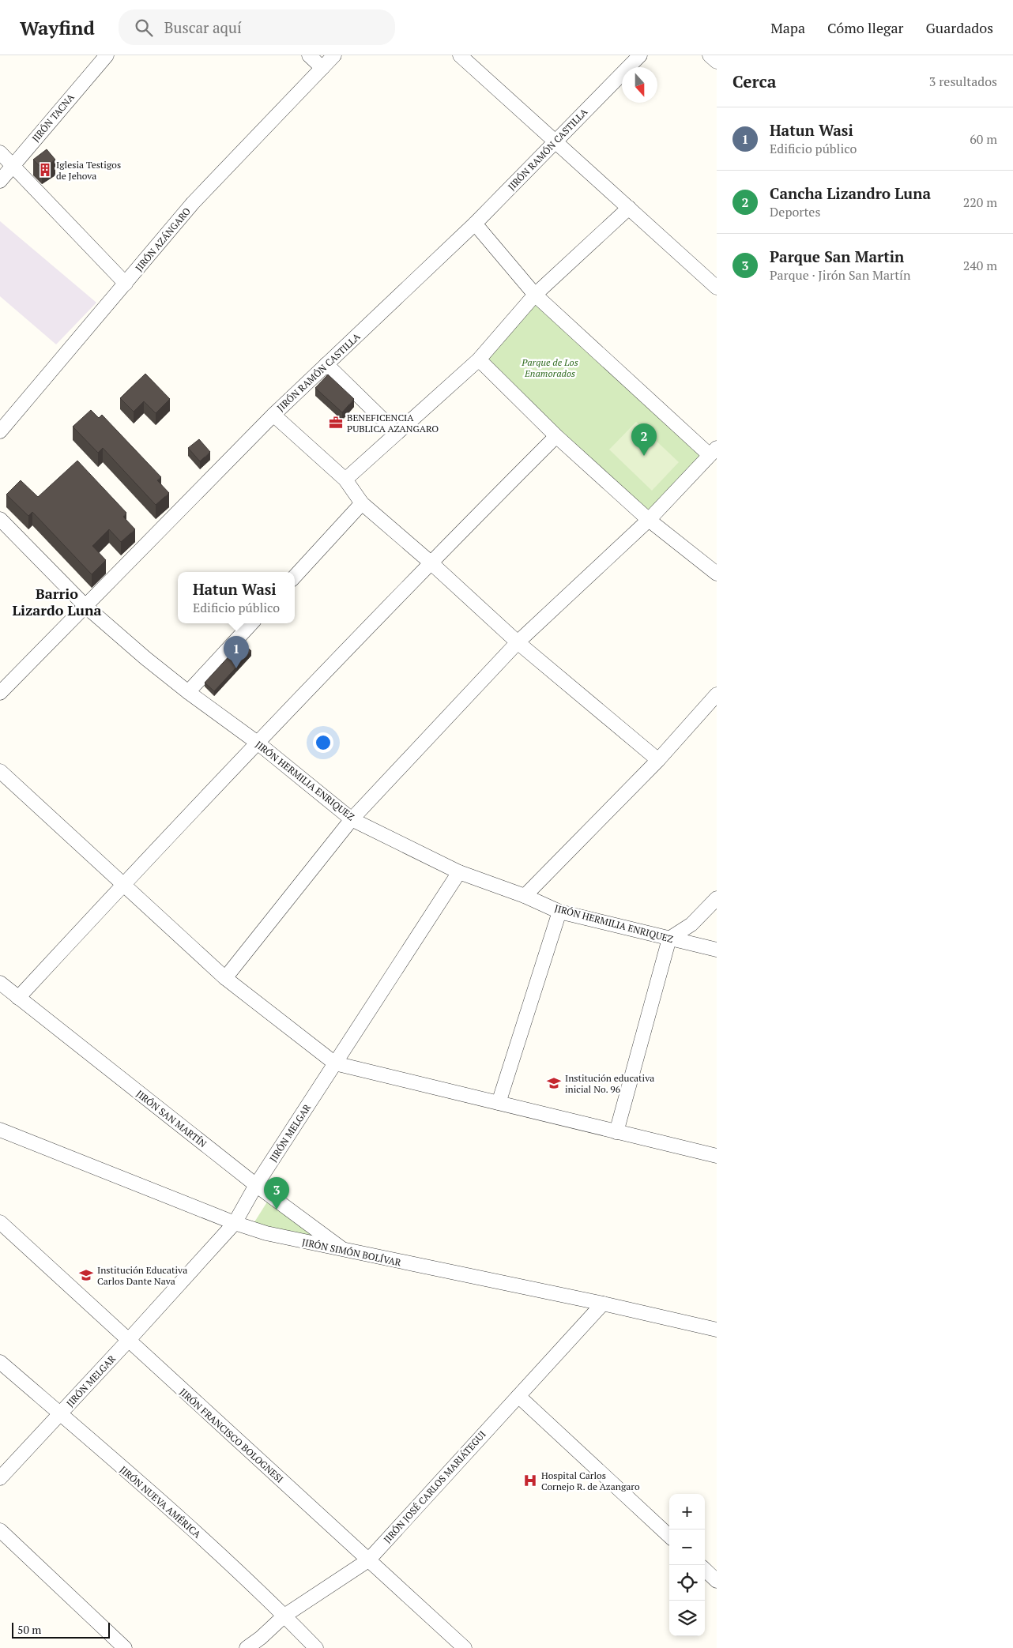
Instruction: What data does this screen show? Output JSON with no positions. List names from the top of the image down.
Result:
{
  "streets": {
    "street": [
      "JIRÓN TACNA",
      "JIRÓN RAMÓN CASTILLA",
      "JIRÓN AZÁNGARO",
      "JIRÓN HERMILIA ENRIQUEZ",
      "JIRÓN SAN MARTÍN",
      "JIRÓN MELGAR",
      "JIRÓN SIMÓN BOLÍVAR",
      "JIRÓN FRANCISCO BOLOGNESI",
      "JIRÓN JOSÉ CARLOS MARIÁTEGUI",
      "JIRÓN NUEVA AMÉRICA"
    ]
  },
  "crossings": [
    ["JIRÓN RAMÓN CASTILLA", "JIRÓN HERMILIA ENRIQUEZ"],
    ["JIRÓN HERMILIA ENRIQUEZ", "JIRÓN MELGAR"],
    ["JIRÓN SAN MARTÍN", "JIRÓN MELGAR"],
    ["JIRÓN SAN MARTÍN", "JIRÓN SIMÓN BOLÍVAR"],
    ["JIRÓN MELGAR", "JIRÓN SIMÓN BOLÍVAR"],
    ["JIRÓN MELGAR", "JIRÓN FRANCISCO BOLOGNESI"],
    ["JIRÓN MELGAR", "JIRÓN NUEVA AMÉRICA"],
    ["JIRÓN SIMÓN BOLÍVAR", "JIRÓN JOSÉ CARLOS MARIÁTEGUI"],
    ["JIRÓN FRANCISCO BOLOGNESI", "JIRÓN JOSÉ CARLOS MARIÁTEGUI"],
    ["JIRÓN JOSÉ CARLOS MARIÁTEGUI", "JIRÓN NUEVA AMÉRICA"]
  ],
  "districts": ["Barrio Lizardo Luna"],
  "parks": ["Parque de Los Enamorados"],
  "places": {
    "building": ["Iglesia Testigos de Jehova"],
    "office": ["BENEFICENCIA PUBLICA AZANGARO"],
    "school or university": ["Institución educativa inicial No. 96", "Institución Educativa Carlos Dante Nava"],
    "hospital": ["Hospital Carlos Cornejo R. de Azangaro"]
  },
  "scale_bar": "50 m",
  "north": "bottom",
  "page": {
    "header": "Wayfind",
    "search": "Buscar aquí",
    "nav": ["Mapa", "Cómo llegar", "Guardados"],
    "heading": ["Cerca", "3 resultados"],
    "list": [
      {
        "mark": "1",
        "name": "Hatun Wasi",
        "note": "Edificio público",
        "value": "60 m"
      },
      {
        "mark": "2",
        "name": "Cancha Lizandro Luna",
        "note": "Deportes",
        "value": "220 m"
      },
      {
        "mark": "3",
        "name": "Parque San Martin",
        "note": "Parque · Jirón San Martín",
        "value": "240 m"
      }
    ],
    "pins": ["2", "1", "3"],
    "popup": ["Hatun Wasi", "Edificio público"],
    "map_buttons": ["+", "−"],
    "scale": "50 m"
  }
}
